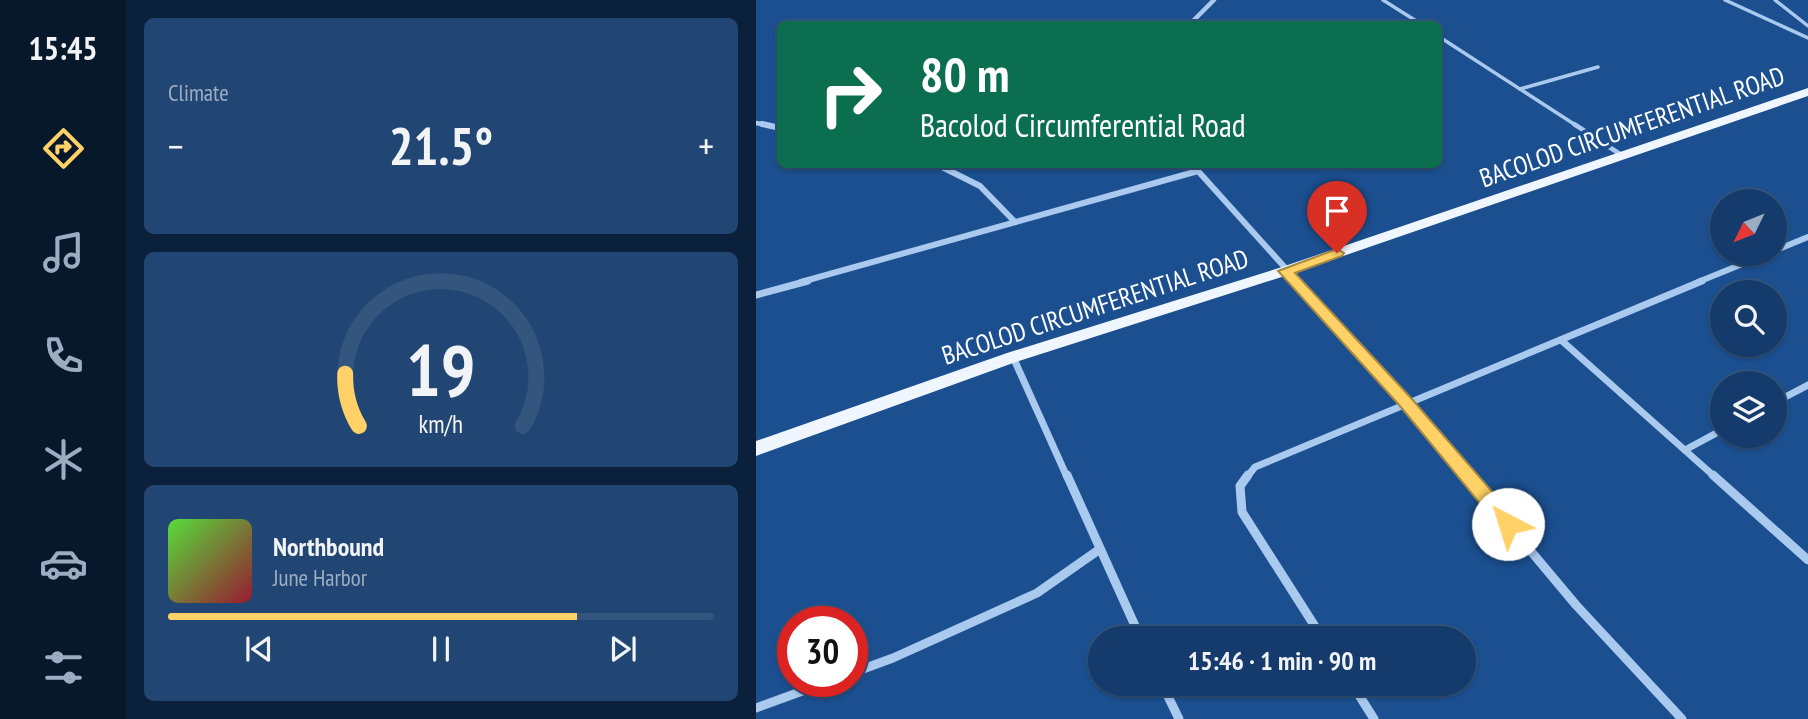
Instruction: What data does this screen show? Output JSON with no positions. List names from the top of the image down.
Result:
{
  "streets": {
    "main road": ["BACOLOD CIRCUMFERENTIAL ROAD"]
  },
  "north": "bottom left",
  "page": {
    "tabs": "15:45",
    "tile": "Climate",
    "turn": ["80 m", "Bacolod Circumferential Road"],
    "heat": ["−", "21.5°", "+"],
    "song": ["Northbound", "June Harbor"],
    "limit": "30",
    "trip": "15:46 · 1 min · 90 m",
    "gauge": ["19", "km/h"]
  }
}
